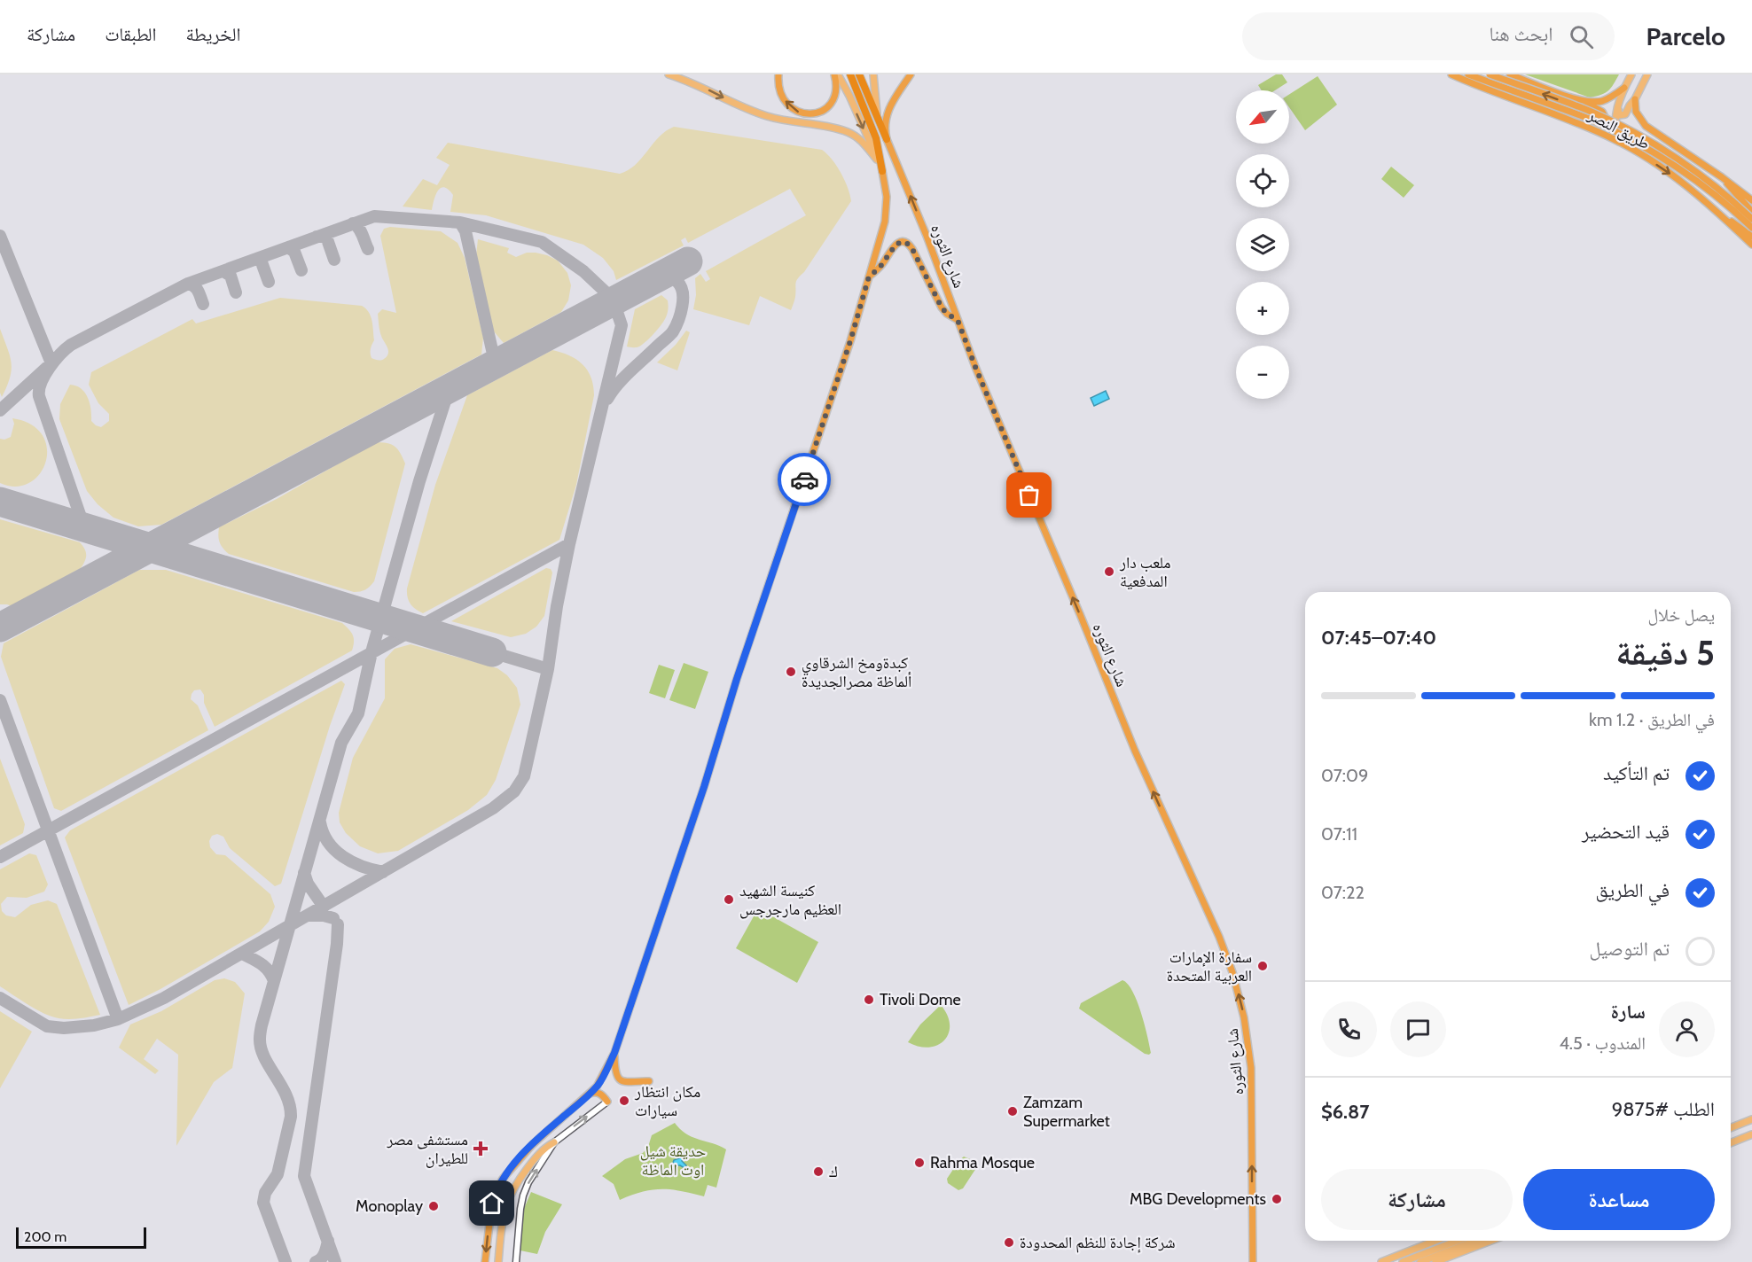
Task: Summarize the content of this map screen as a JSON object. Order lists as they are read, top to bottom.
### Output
{
  "streets": {
    "highway": ["طريق النصر", "شارع الثوره"]
  },
  "one_way": ["شارع الثوره"],
  "parks": ["حديقة شيل اوت الماظة"],
  "places": {
    "other": [
      "ملعب دار المدفعية",
      "كبدةومخ الشرقاوي ألماظة مصرالجديدة",
      "كنيسة الشهيد العظيم مارجرجس",
      "سفارة الإمارات العربية المتحدة",
      "Tivoli Dome",
      "مكان انتظار سيارات",
      "Zamzam Supermarket",
      "Rahma Mosque",
      "ك",
      "MBG Developments",
      "Monoplay",
      "شركة إجادة للنظم المحدودة"
    ],
    "health": ["مستشفى مصر للطيران"]
  },
  "scale_bar": "200 m",
  "north": "bottom left",
  "page": {
    "header": "Parcelo",
    "search": "ابحث هنا",
    "nav": ["الخريطة", "الطبقات", "مشاركة"],
    "map_buttons": ["+", "−"],
    "heading": ["5 دقيقة", "يصل خلال", "07:40–07:45"],
    "panel": [
      "سارة",
      "المندوب · 4.5",
      "الطلب #9875",
      "$6.87"
    ],
    "bar": "في الطريق · 1.2 km",
    "list": [
      ["تم التأكيد", "07:09"],
      ["قيد التحضير", "07:11"],
      ["في الطريق", "07:22"],
      "تم التوصيل"
    ],
    "buttons": ["مساعدة", "مشاركة"],
    "scale": "200 m"
  }
}
